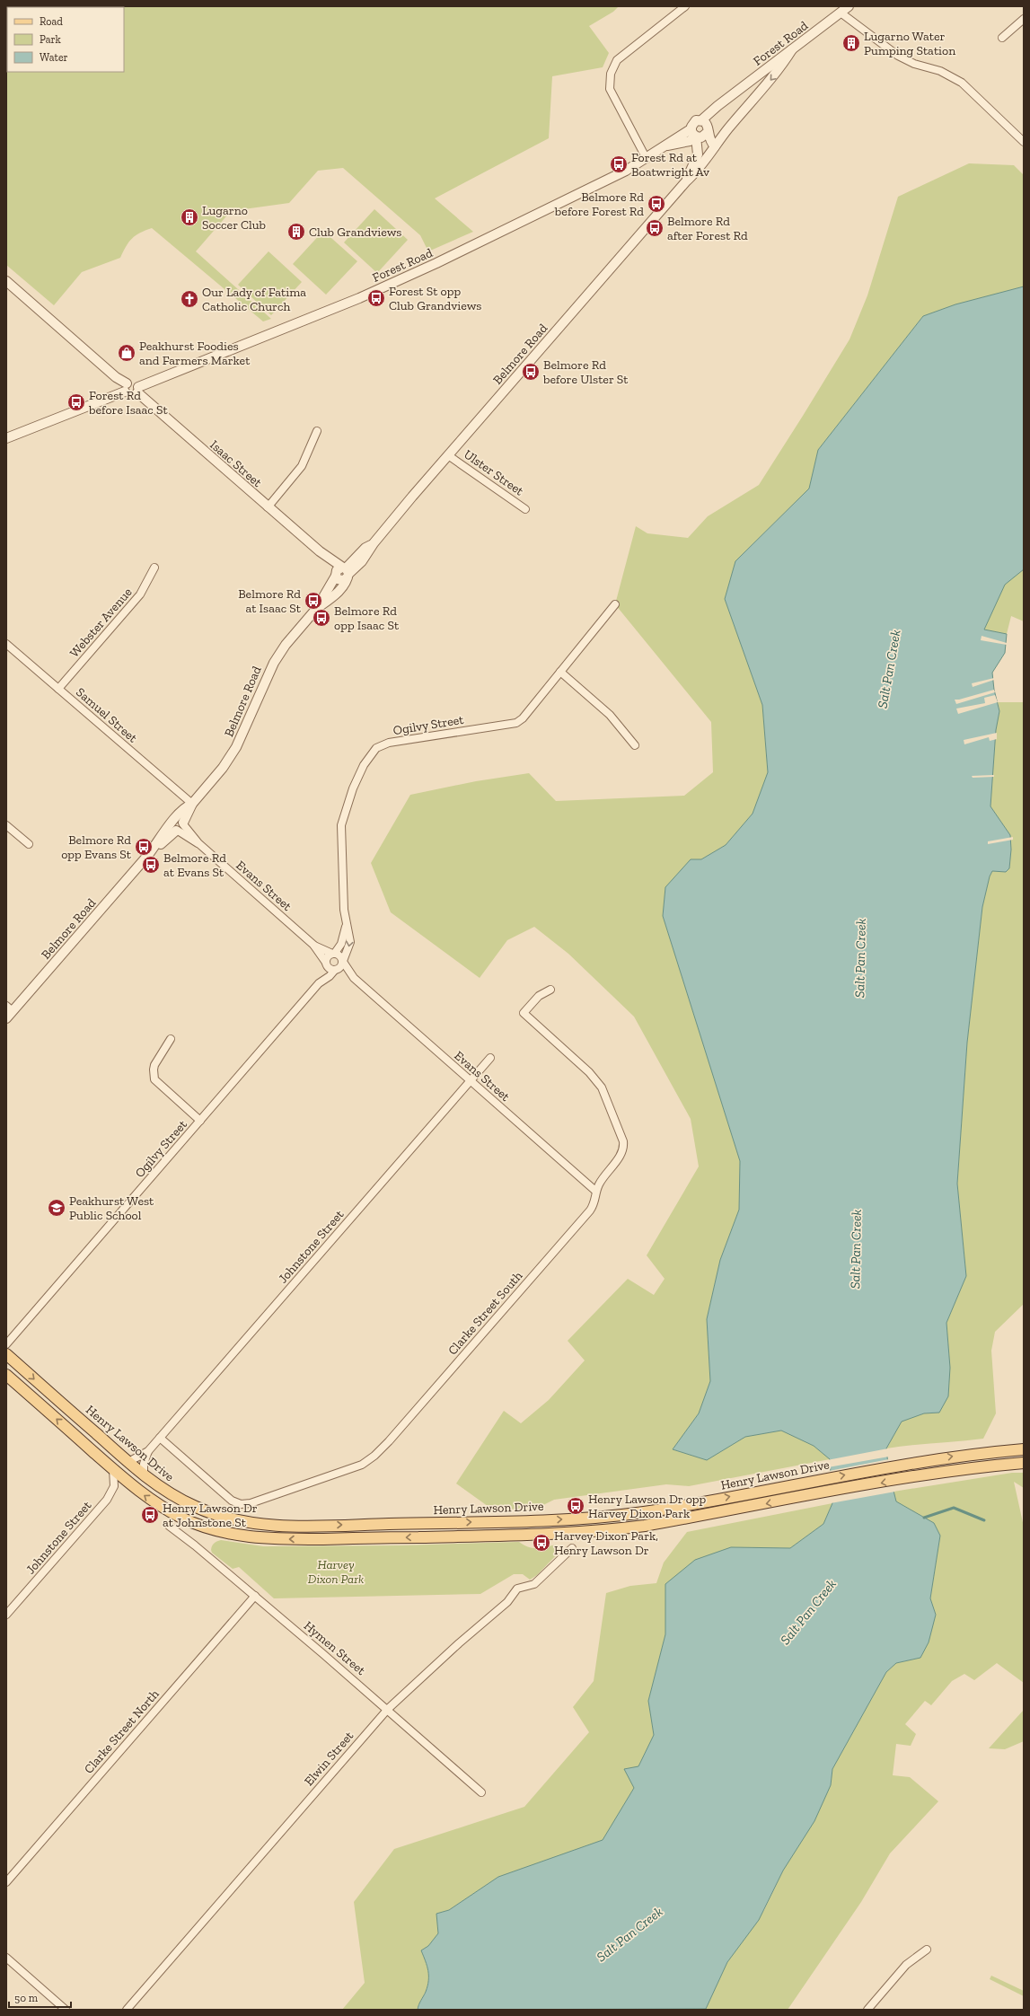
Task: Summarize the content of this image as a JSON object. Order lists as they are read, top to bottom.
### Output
{
  "streets": {
    "main road": ["Henry Lawson Drive"],
    "street": [
      "Forest Road",
      "Belmore Road",
      "Isaac Street",
      "Ulster Street",
      "Webster Avenue",
      "Samuel Street",
      "Ogilvy Street",
      "Evans Street",
      "Johnstone Street",
      "Clarke Street South",
      "Hymen Street",
      "Clarke Street North",
      "Elwin Street"
    ]
  },
  "crossings": [
    ["Forest Road", "Belmore Road"],
    ["Forest Road", "Isaac Street"],
    ["Belmore Road", "Isaac Street"],
    ["Belmore Road", "Ulster Street"],
    ["Belmore Road", "Samuel Street"],
    ["Belmore Road", "Evans Street"],
    ["Webster Avenue", "Samuel Street"],
    ["Ogilvy Street", "Evans Street"],
    ["Evans Street", "Johnstone Street"],
    ["Evans Street", "Clarke Street South"],
    ["Johnstone Street", "Clarke Street South"],
    ["Johnstone Street", "Henry Lawson Drive"],
    ["Hymen Street", "Clarke Street North"],
    ["Hymen Street", "Elwin Street"]
  ],
  "water": ["Salt Pan Creek"],
  "parks": ["Harvey Dixon Park"],
  "places": {
    "building": ["Lugarno Water Pumping Station", "Lugarno Soccer Club", "Club Grandviews"],
    "bus stop": [
      "Forest Rd at Boatwright Av",
      "Belmore Rd before Forest Rd",
      "Belmore Rd after Forest Rd",
      "Forest St opp Club Grandviews",
      "Belmore Rd before Ulster St",
      "Forest Rd before Isaac St",
      "Belmore Rd at Isaac St",
      "Belmore Rd opp Isaac St",
      "Belmore Rd opp Evans St",
      "Belmore Rd at Evans St",
      "Henry Lawson Dr opp Harvey Dixon Park",
      "Henry Lawson Dr at Johnstone St",
      "Harvey Dixon Park, Henry Lawson Dr"
    ],
    "church": ["Our Lady of Fatima Catholic Church"],
    "shop": ["Peakhurst Foodies and Farmers Market"],
    "school or university": ["Peakhurst West Public School"]
  },
  "legend": ["Road", "Park", "Water"],
  "scale_bar": "50 m"
}
